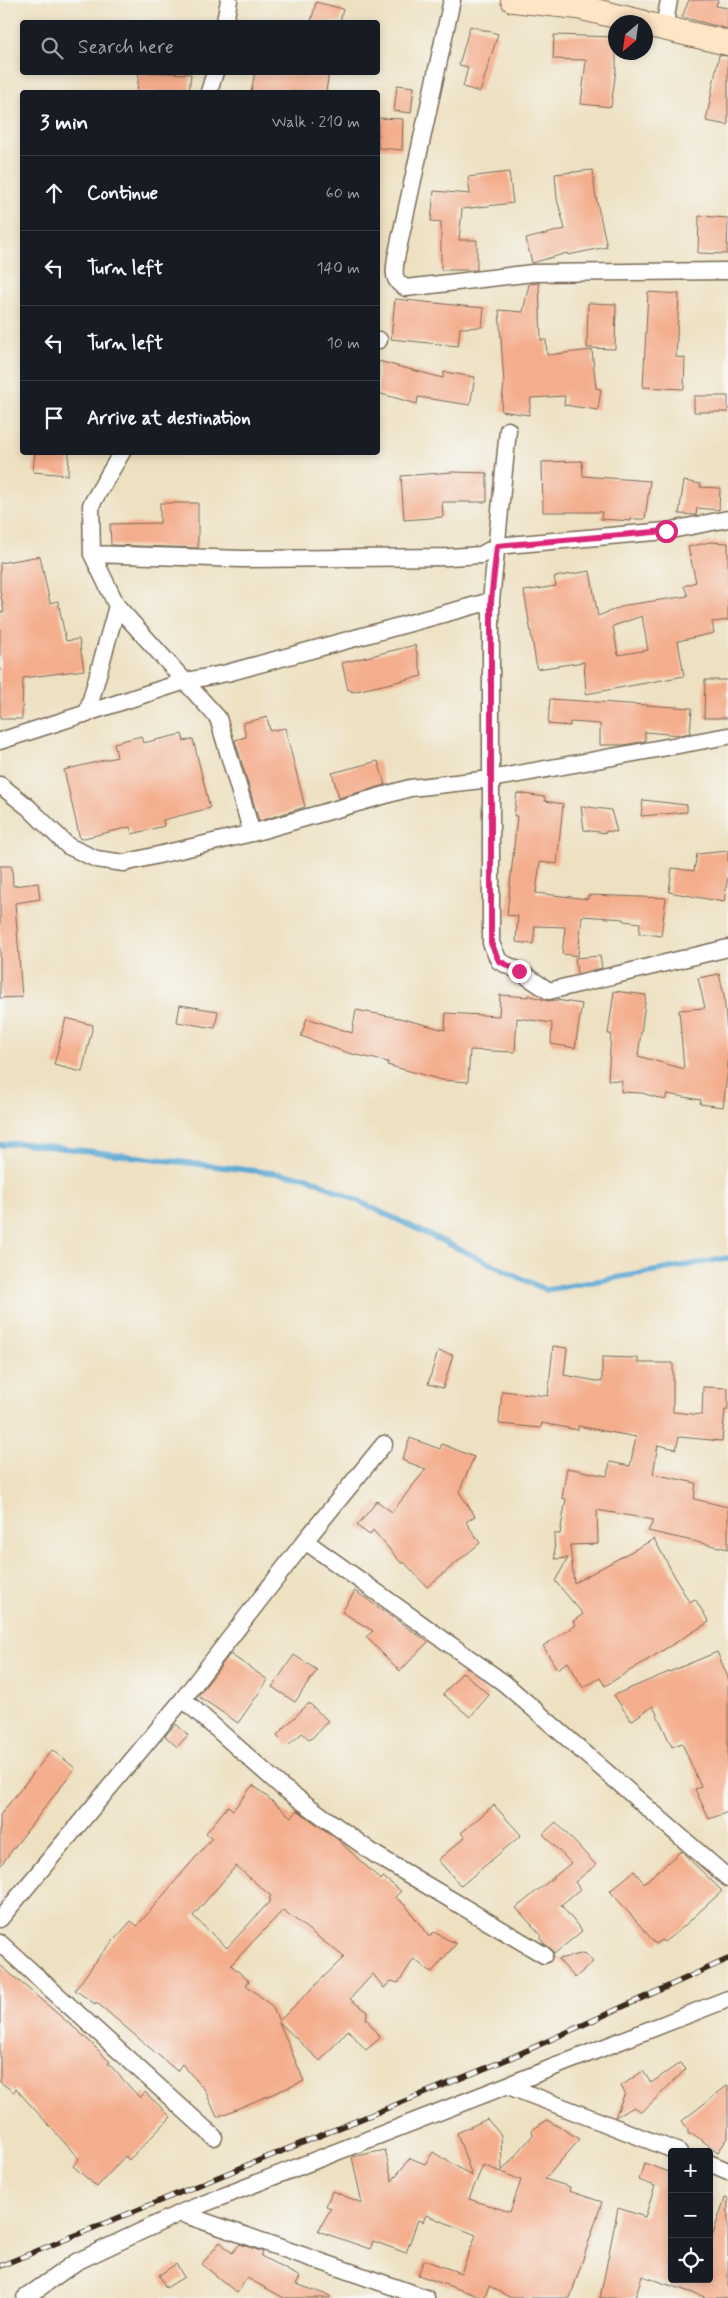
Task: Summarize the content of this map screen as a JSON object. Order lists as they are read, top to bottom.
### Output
{
  "north": "bottom left",
  "page": {
    "search": "Search here",
    "heading": ["3 min", "Walk · 210 m"],
    "list": [
      ["Continue", "60 m"],
      ["Turn left", "140 m"],
      ["Turn left", "10 m"],
      "Arrive at destination"
    ],
    "map_buttons": ["+", "−"]
  }
}
